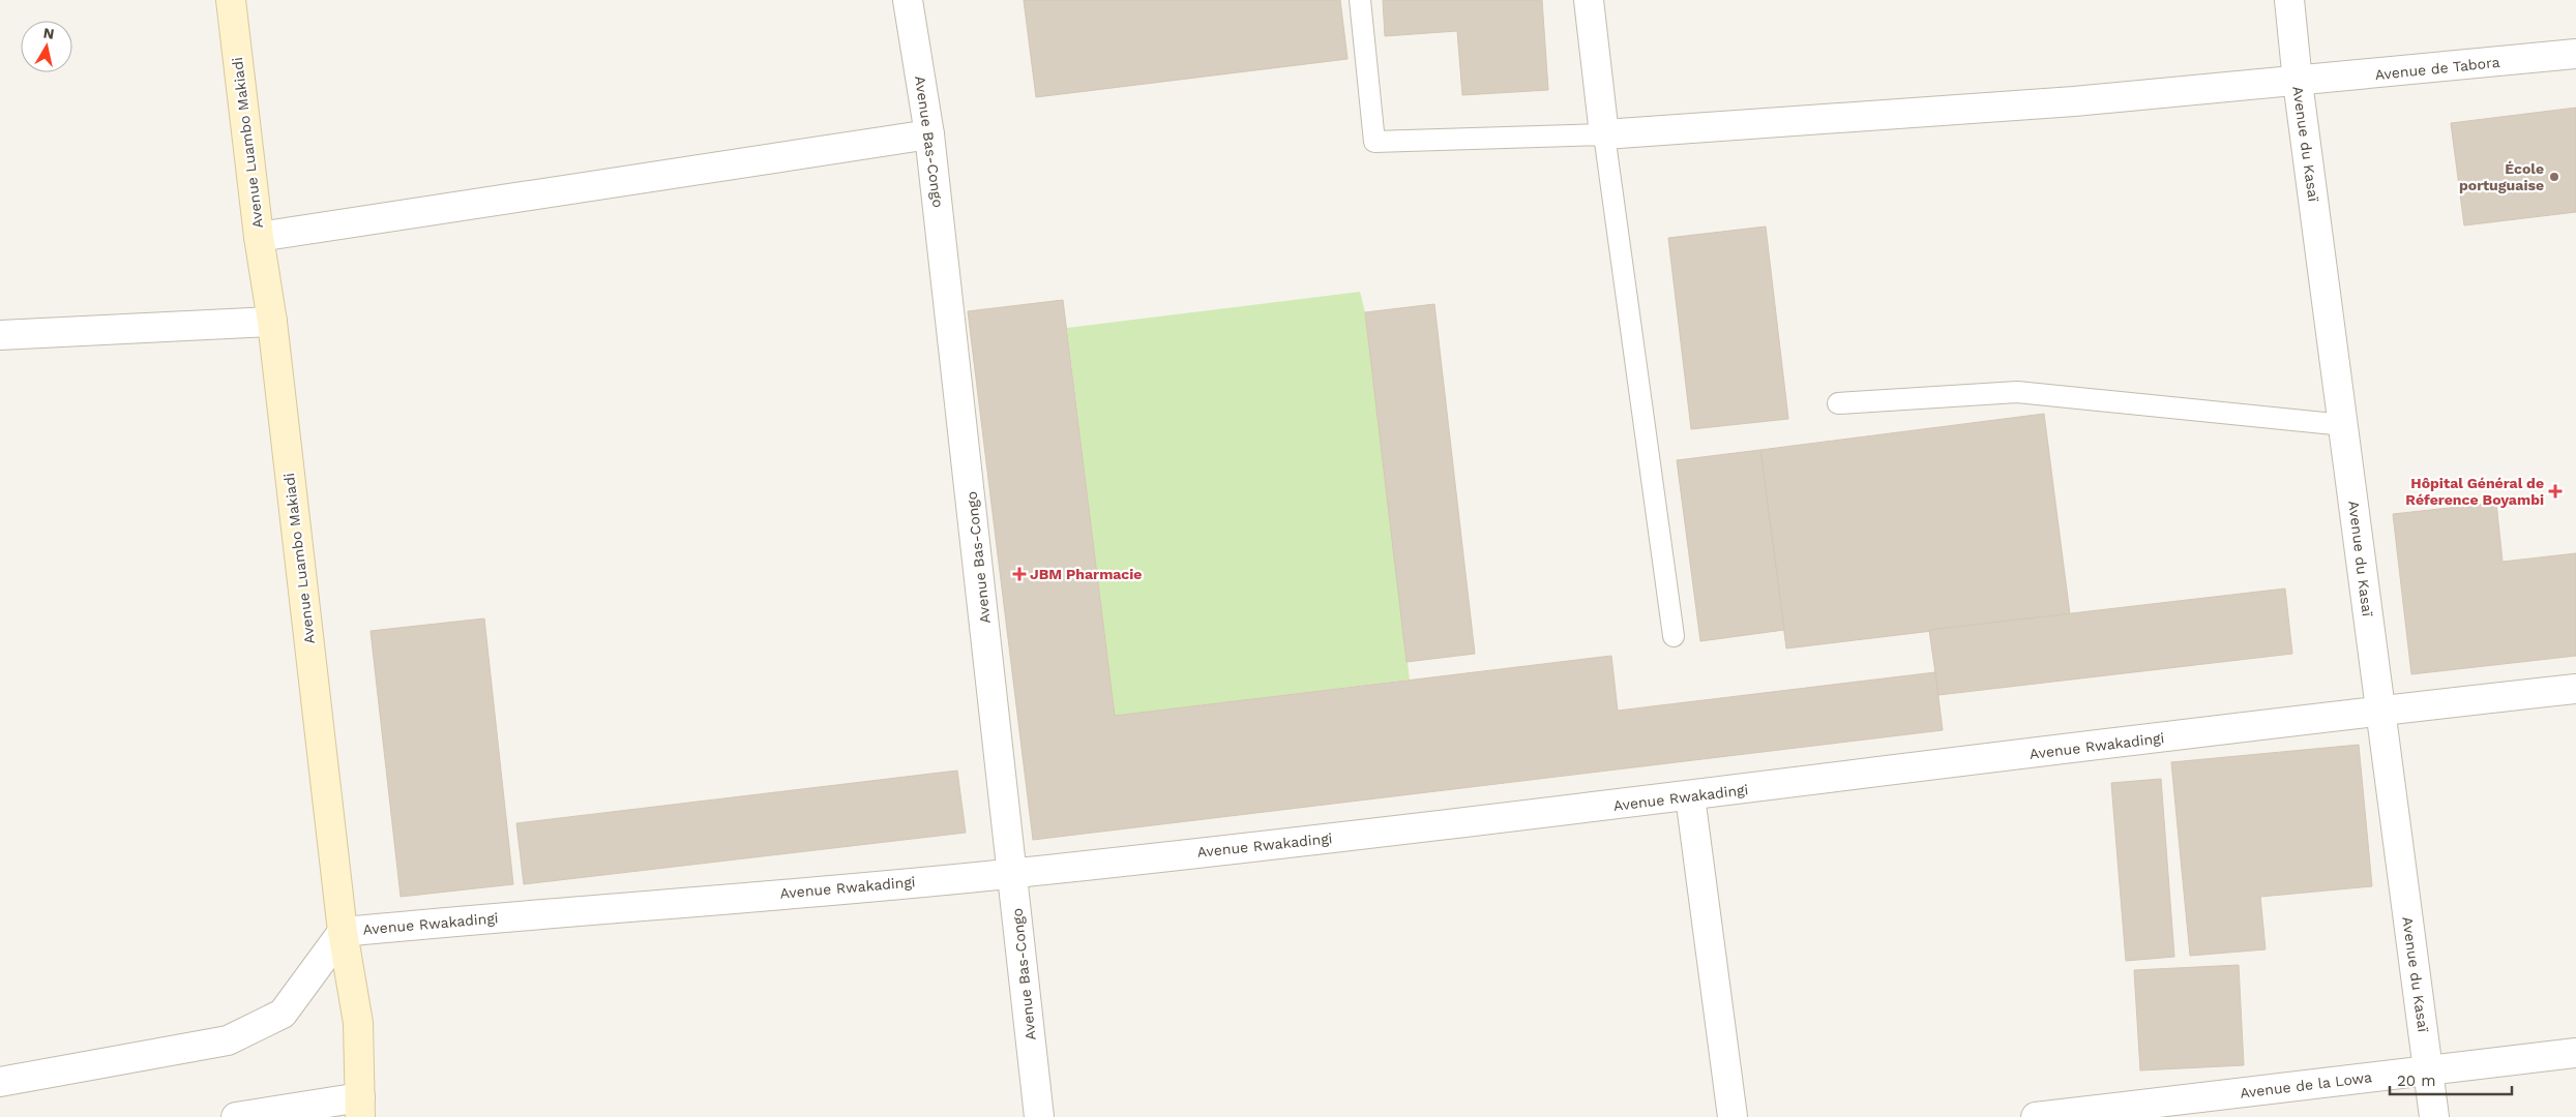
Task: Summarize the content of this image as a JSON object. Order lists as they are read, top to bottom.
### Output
{
  "streets": {
    "main road": ["Avenue Luambo Makiadi"],
    "street": [
      "Avenue de Tabora",
      "Avenue Bas-Congo",
      "Avenue du Kasaï",
      "Avenue Rwakadingi",
      "Avenue de la Lowa"
    ]
  },
  "crossings": [
    ["Avenue de Tabora", "Avenue du Kasaï"],
    ["Avenue Bas-Congo", "Avenue Rwakadingi"],
    ["Avenue Luambo Makiadi", "Avenue Rwakadingi"],
    ["Avenue du Kasaï", "Avenue Rwakadingi"],
    ["Avenue du Kasaï", "Avenue de la Lowa"]
  ],
  "places": {
    "other": ["École portuguaise"],
    "health": ["Hôpital Général de Réference Boyambi", "JBM Pharmacie"]
  },
  "scale_bar": "20 m",
  "north": "top"
}
